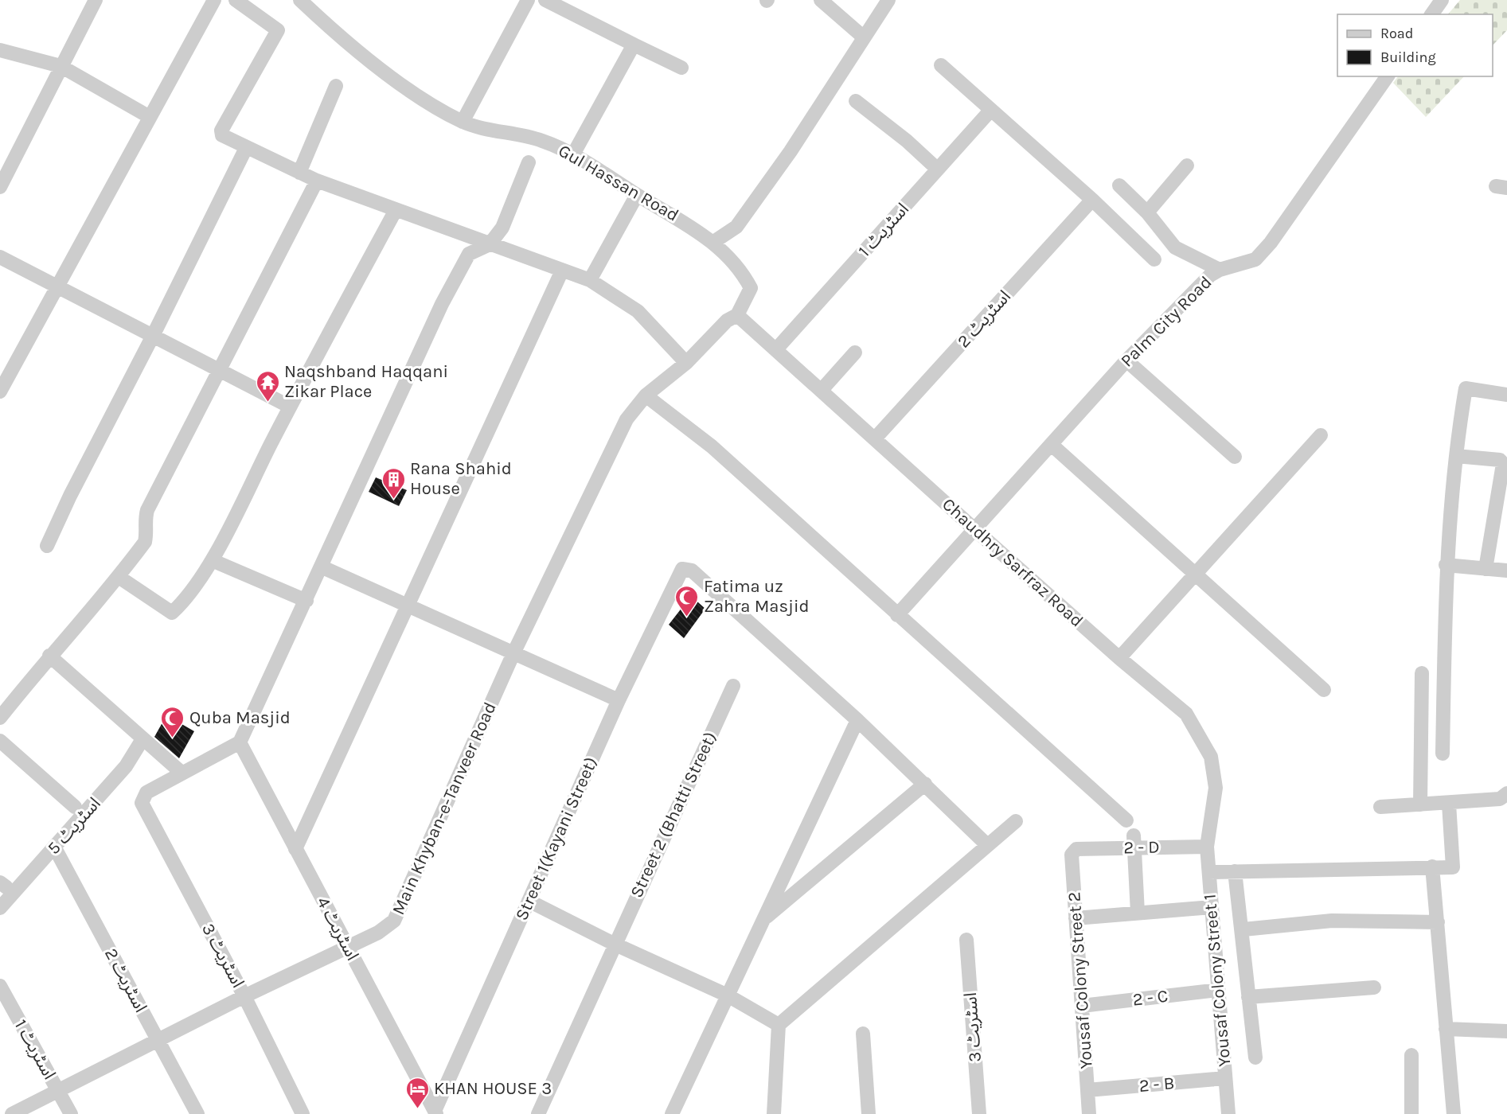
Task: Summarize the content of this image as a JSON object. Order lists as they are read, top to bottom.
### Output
{
  "streets": {
    "street": [
      "Gul Hassan Road",
      "اسٹریٹ 1",
      "اسٹریٹ 2",
      "Palm City Road",
      "Chaudhry Sarfraz Road",
      "Main Khyban-e-Tanveer Road",
      "Street 2 (Bhatti Street)",
      "اسٹریٹ 5",
      "Street 1(Kayani Street)",
      "2 - D",
      "اسٹریٹ 4",
      "اسٹریٹ 3",
      "Yousaf Colony Street 2",
      "Yousaf Colony Street 1",
      "2 - C",
      "2 - B"
    ]
  },
  "crossings": [
    ["Gul Hassan Road", "Chaudhry Sarfraz Road"],
    ["Gul Hassan Road", "Main Khyban-e-Tanveer Road"],
    ["اسٹریٹ 1", "Chaudhry Sarfraz Road"],
    ["اسٹریٹ 1", "Main Khyban-e-Tanveer Road"],
    ["اسٹریٹ 2", "Chaudhry Sarfraz Road"],
    ["اسٹریٹ 2", "Main Khyban-e-Tanveer Road"],
    ["اسٹریٹ 2", "اسٹریٹ 5"],
    ["Palm City Road", "Chaudhry Sarfraz Road"],
    ["Chaudhry Sarfraz Road", "Main Khyban-e-Tanveer Road"],
    ["Chaudhry Sarfraz Road", "2 - D"],
    ["Chaudhry Sarfraz Road", "Yousaf Colony Street 1"],
    ["Main Khyban-e-Tanveer Road", "اسٹریٹ 4"],
    ["Main Khyban-e-Tanveer Road", "اسٹریٹ 3"],
    ["Street 1(Kayani Street)", "اسٹریٹ 4"],
    ["2 - D", "Yousaf Colony Street 2"],
    ["2 - D", "Yousaf Colony Street 1"],
    ["Yousaf Colony Street 2", "2 - C"],
    ["Yousaf Colony Street 2", "2 - B"],
    ["Yousaf Colony Street 1", "2 - C"],
    ["Yousaf Colony Street 1", "2 - B"]
  ],
  "places": {
    "temple": ["Naqshband Haqqani Zikar Place"],
    "building": ["Rana Shahid House"],
    "mosque": ["Fatima uz Zahra Masjid", "Quba Masjid"],
    "hotel": ["KHAN HOUSE 3"]
  },
  "legend": ["Road", "Building"]
}
